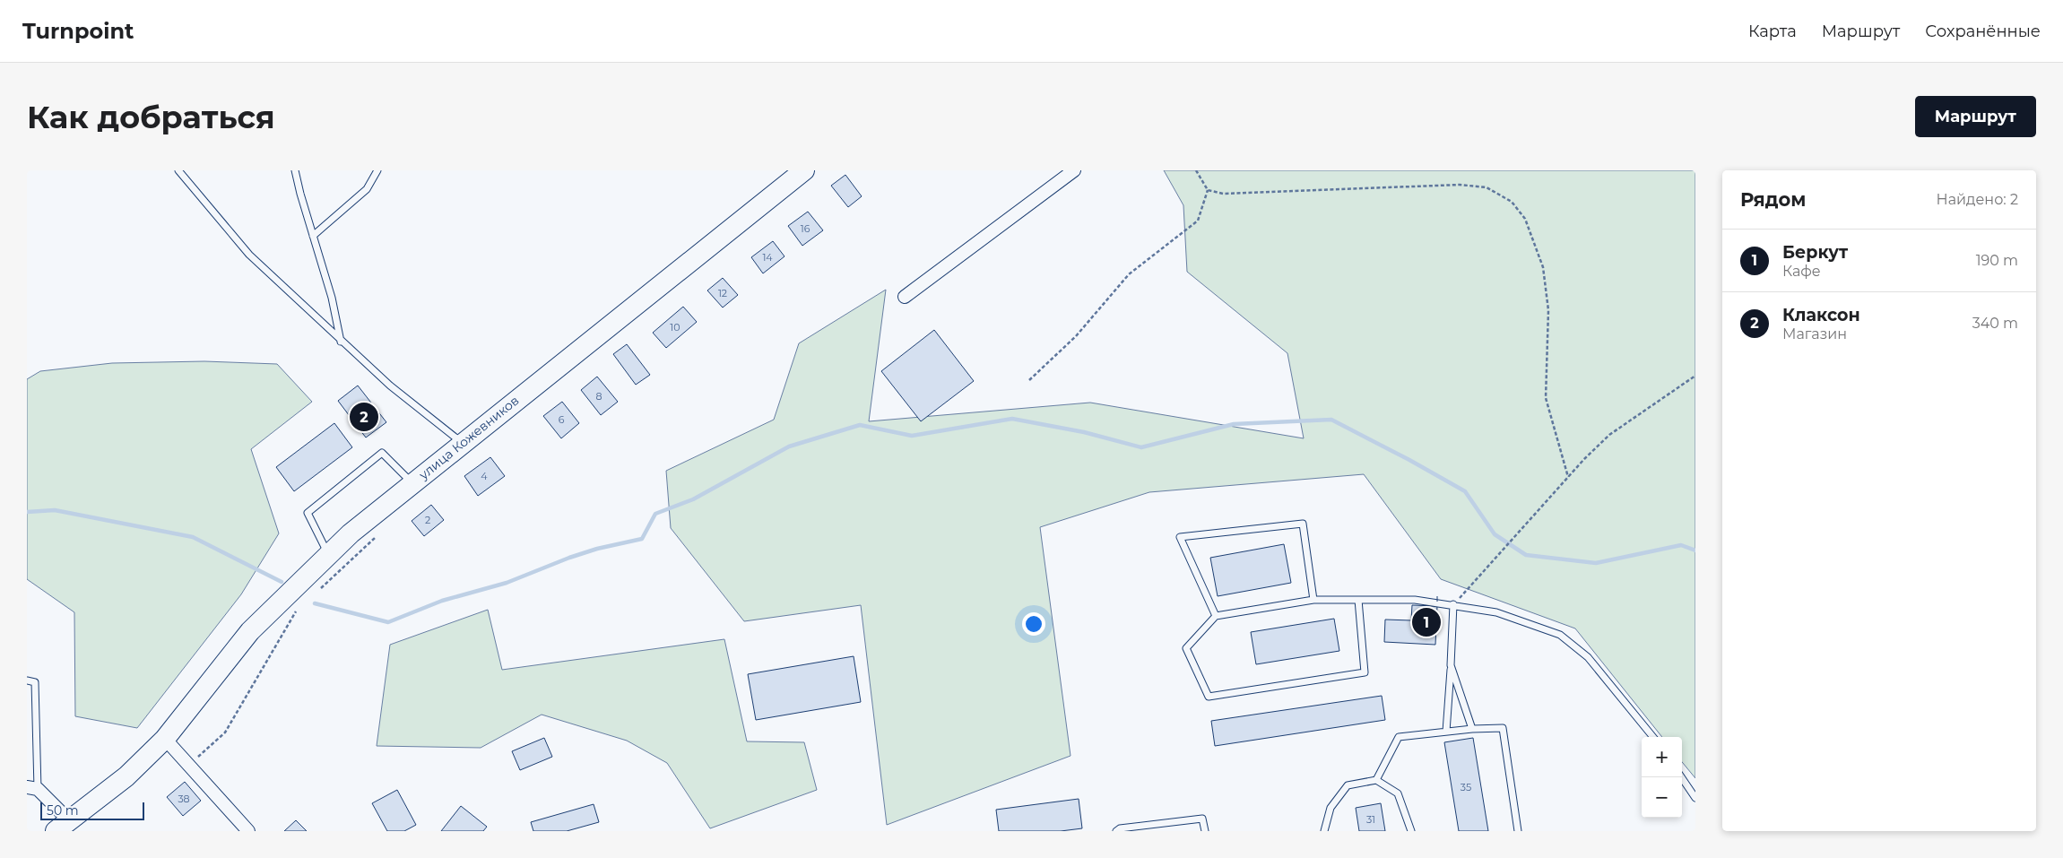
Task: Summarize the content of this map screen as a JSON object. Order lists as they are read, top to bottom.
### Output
{
  "streets": {
    "main road": ["улица Кожевников"]
  },
  "house_numbers": [
    "16",
    "14",
    "12",
    "10",
    "8",
    "6",
    "4",
    "2",
    "35",
    "38",
    "31"
  ],
  "scale_bar": "50 m",
  "page": {
    "header": "Turnpoint",
    "nav": ["Карта", "Маршрут", "Сохранённые"],
    "buttons": "Маршрут",
    "title": "Как добраться",
    "heading": ["Рядом", "Найдено: 2"],
    "list": [
      {
        "mark": "1",
        "name": "Беркут",
        "note": "Кафе",
        "value": "190 m"
      },
      {
        "mark": "2",
        "name": "Клаксон",
        "note": "Магазин",
        "value": "340 m"
      }
    ],
    "pins": ["2", "1"],
    "map_buttons": ["+", "−"],
    "scale": "50 m"
  }
}
